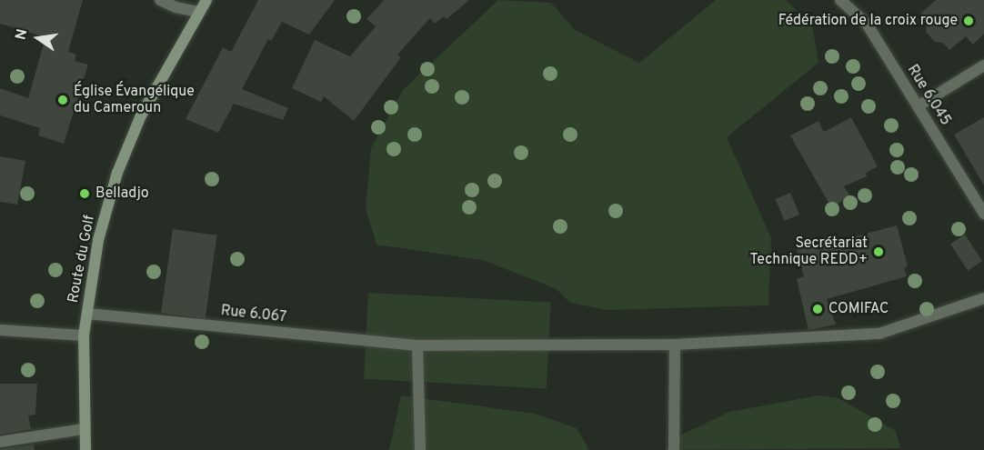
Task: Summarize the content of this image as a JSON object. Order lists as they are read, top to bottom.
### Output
{
  "streets": {
    "main road": ["Route du Golf"],
    "street": ["Rue 6.045", "Rue 6.067"]
  },
  "crossings": [
    ["Route du Golf", "Rue 6.067"]
  ],
  "places": [
    "Fédération de la croix rouge",
    "Église Évangélique du Cameroun",
    "Belladjo",
    "Secrétariat Technique REDD+",
    "COMIFAC"
  ],
  "north": "left"
}
